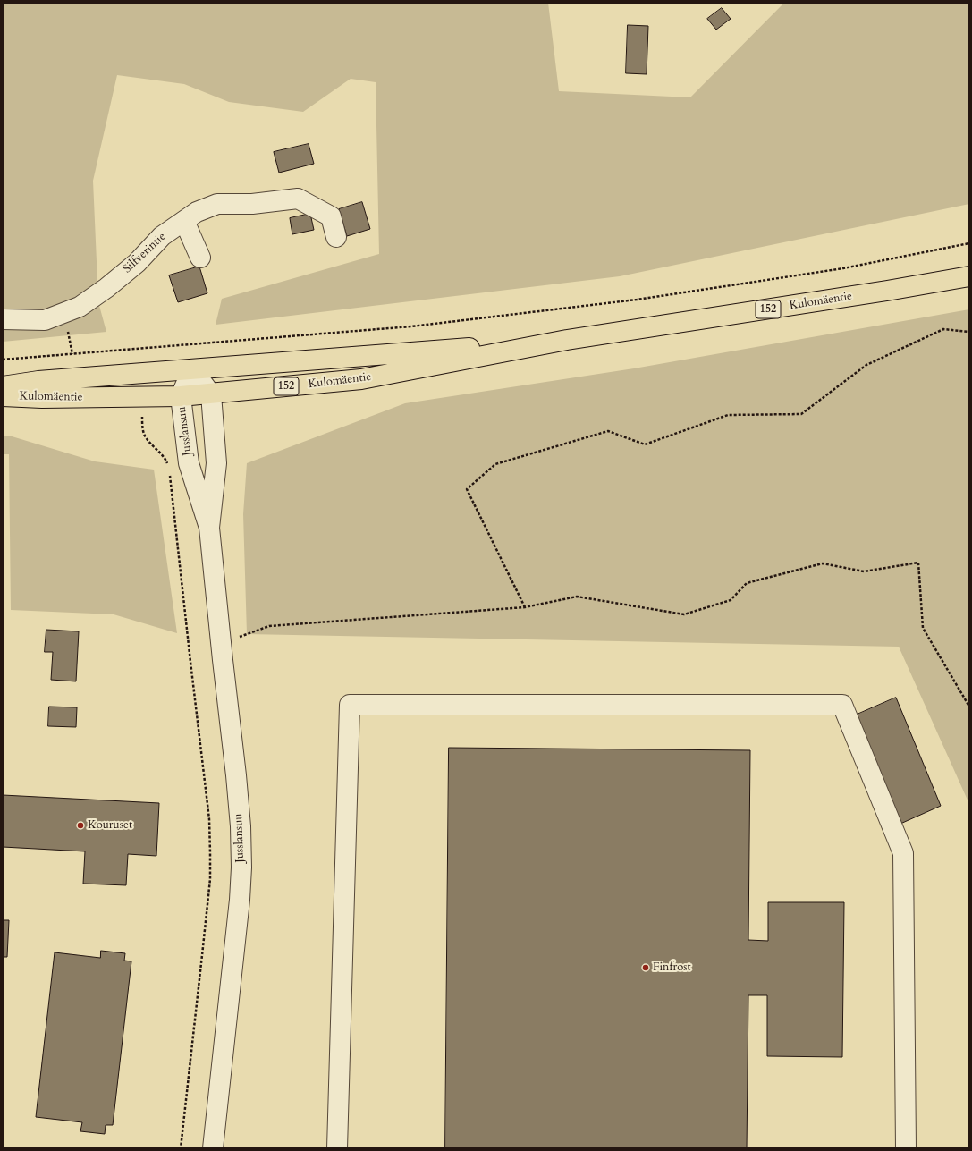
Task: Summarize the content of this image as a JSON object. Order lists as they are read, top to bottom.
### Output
{
  "streets": {
    "main road": ["Kulomäentie", "152"],
    "street": ["Silfverintie", "Jusslansuu"]
  },
  "crossings": [
    ["Kulomäentie", "Jusslansuu"]
  ],
  "places": ["Kouruset", "Finfrost"]
}
